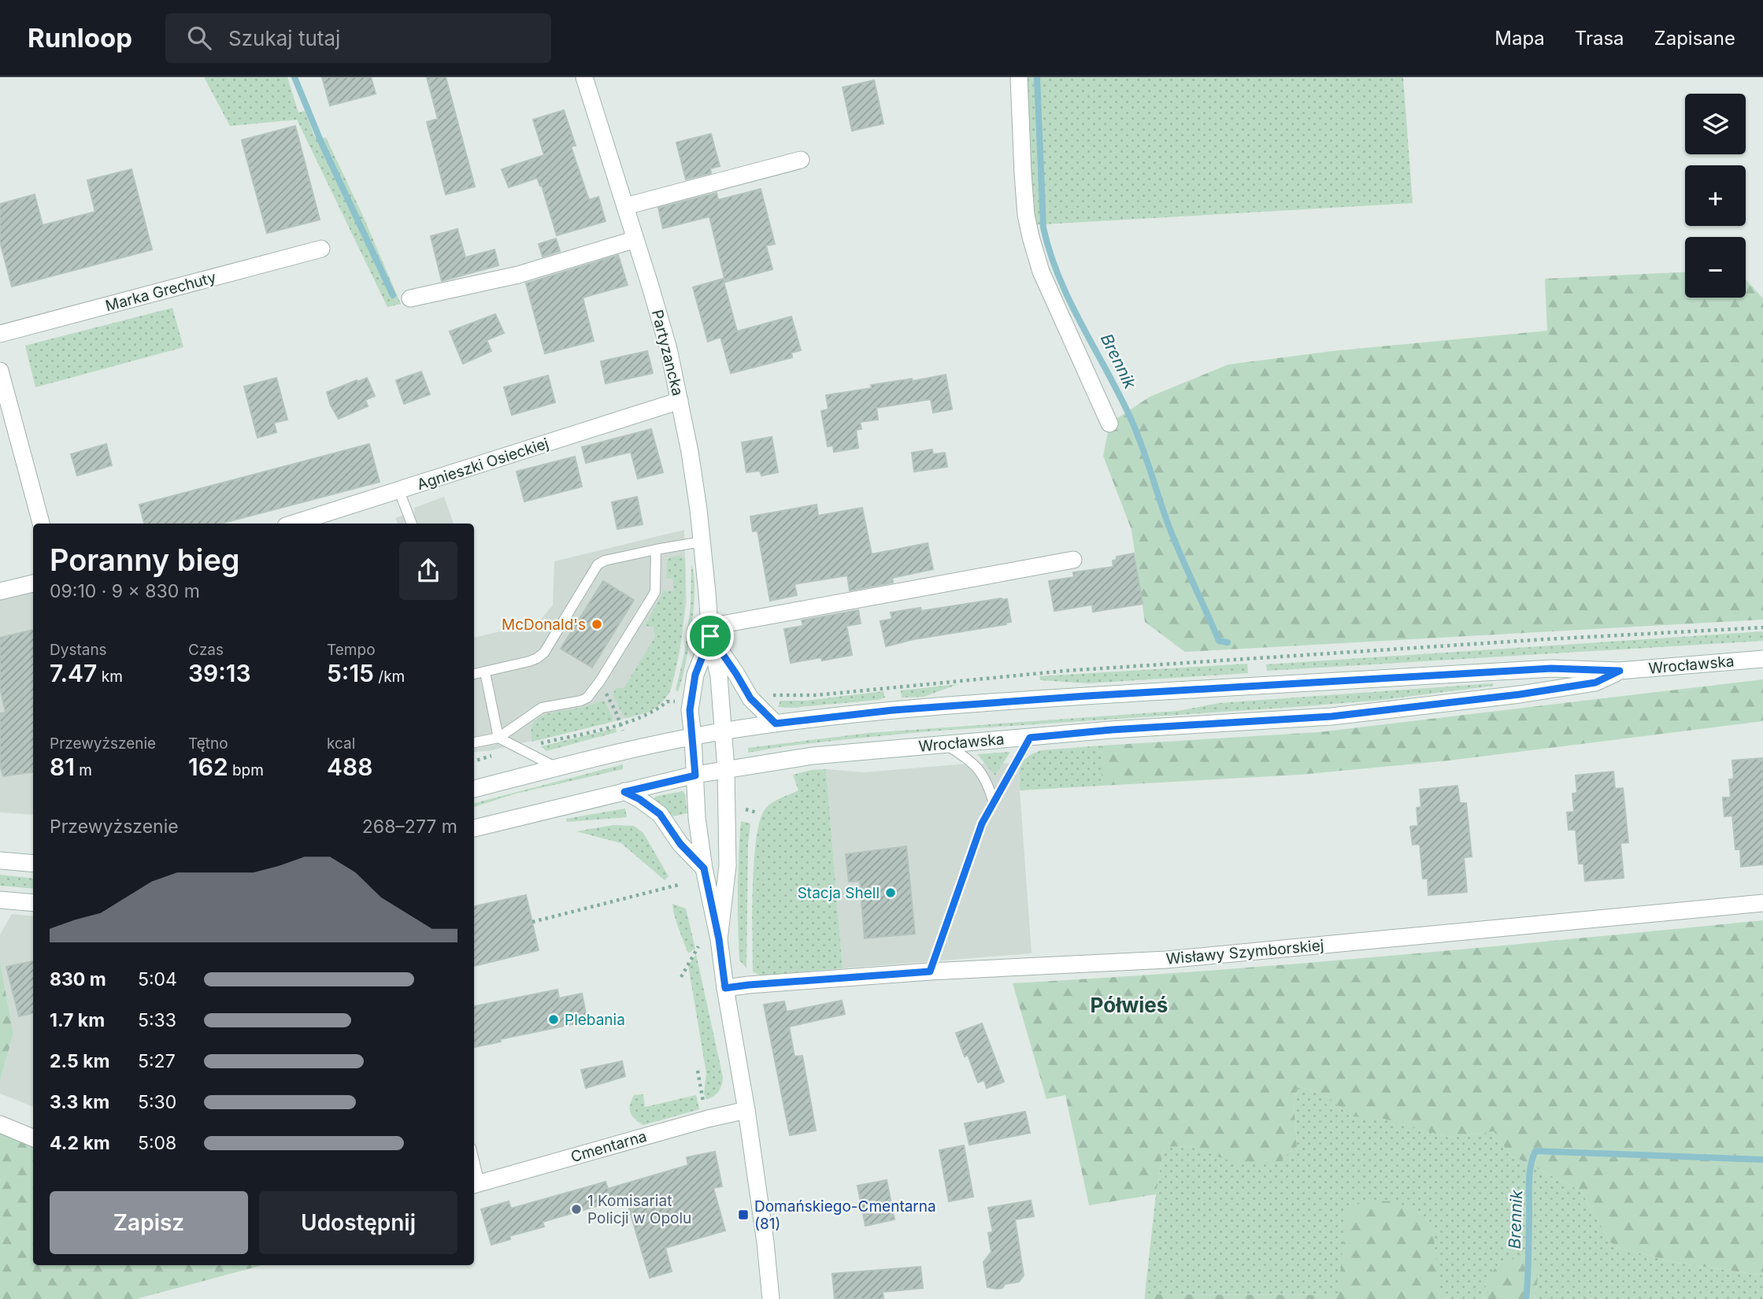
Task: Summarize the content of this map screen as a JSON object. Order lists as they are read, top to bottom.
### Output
{
  "streets": {
    "main road": [
      "Marka Grechuty",
      "Partyzancka",
      "Agnieszki Osieckiej",
      "Wrocławska",
      "Wisławy Szymborskiej",
      "Cmentarna"
    ]
  },
  "crossings": [
    ["Partyzancka", "Agnieszki Osieckiej"],
    ["Partyzancka", "Wrocławska"]
  ],
  "districts": ["Półwieś"],
  "water": ["Brennik"],
  "places": {
    "other": [
      "McDonald's",
      "Stacja Shell",
      "Plebania",
      "1 Komisariat Policji w Opolu"
    ],
    "transit": ["Domańskiego-Cmentarna (81)"]
  },
  "page": {
    "header": "Runloop",
    "search": "Szukaj tutaj",
    "nav": ["Mapa", "Trasa", "Zapisane"],
    "map_buttons": ["+", "−"],
    "heading": ["Poranny bieg", "09:10 · 9 × 830 m"],
    "stats": [
      ["Dystans", "7.47 km"],
      ["Czas", "39:13"],
      ["Tempo", "5:15 /km"],
      ["Przewyższenie", "81 m"],
      ["Tętno", "162 bpm"],
      ["kcal", "488"]
    ],
    "chart": ["Przewyższenie", "268–277 m"],
    "list": [
      {
        "name": "830 m",
        "note": "5:04"
      },
      {
        "name": "1.7 km",
        "note": "5:33"
      },
      {
        "name": "2.5 km",
        "note": "5:27"
      },
      {
        "name": "3.3 km",
        "note": "5:30"
      },
      {
        "name": "4.2 km",
        "note": "5:08"
      }
    ],
    "buttons": ["Zapisz", "Udostępnij"]
  }
}
